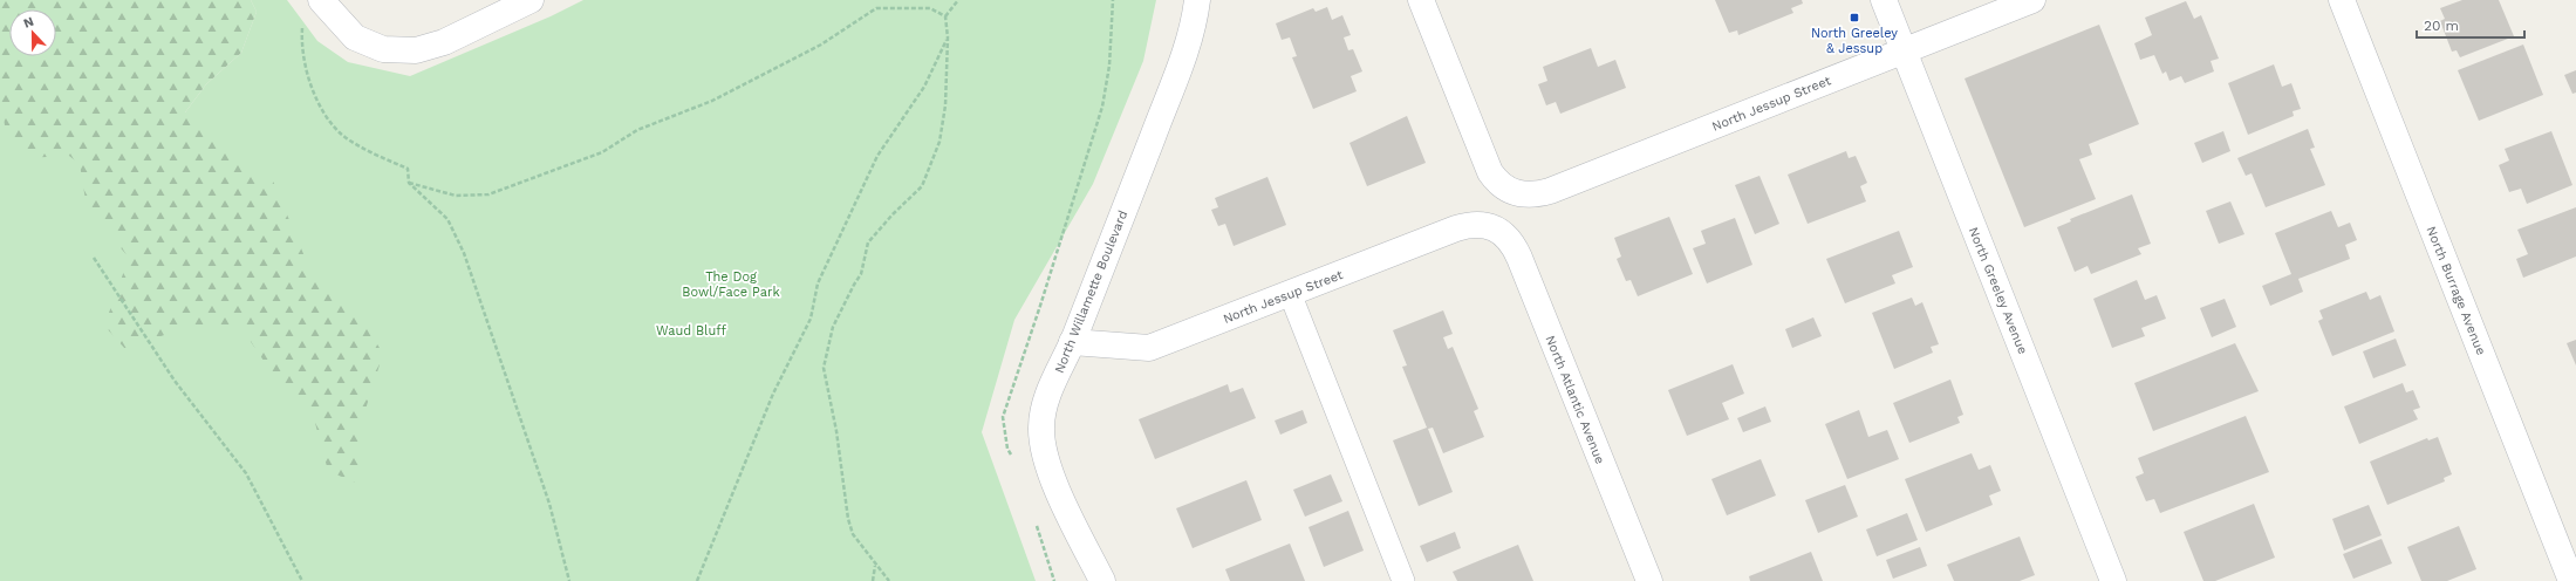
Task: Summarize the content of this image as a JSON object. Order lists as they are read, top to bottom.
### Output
{
  "streets": {
    "street": [
      "North Jessup Street",
      "North Greeley Avenue",
      "North Burrage Avenue",
      "North Willamette Boulevard",
      "North Atlantic Avenue"
    ]
  },
  "crossings": [
    ["North Jessup Street", "North Greeley Avenue"],
    ["North Jessup Street", "North Willamette Boulevard"],
    ["North Jessup Street", "North Atlantic Avenue"]
  ],
  "parks": ["The Dog Bowl/Face Park", "Waud Bluff"],
  "places": {
    "transit": ["North Greeley & Jessup"]
  },
  "scale_bar": "20 m",
  "north": "top"
}
